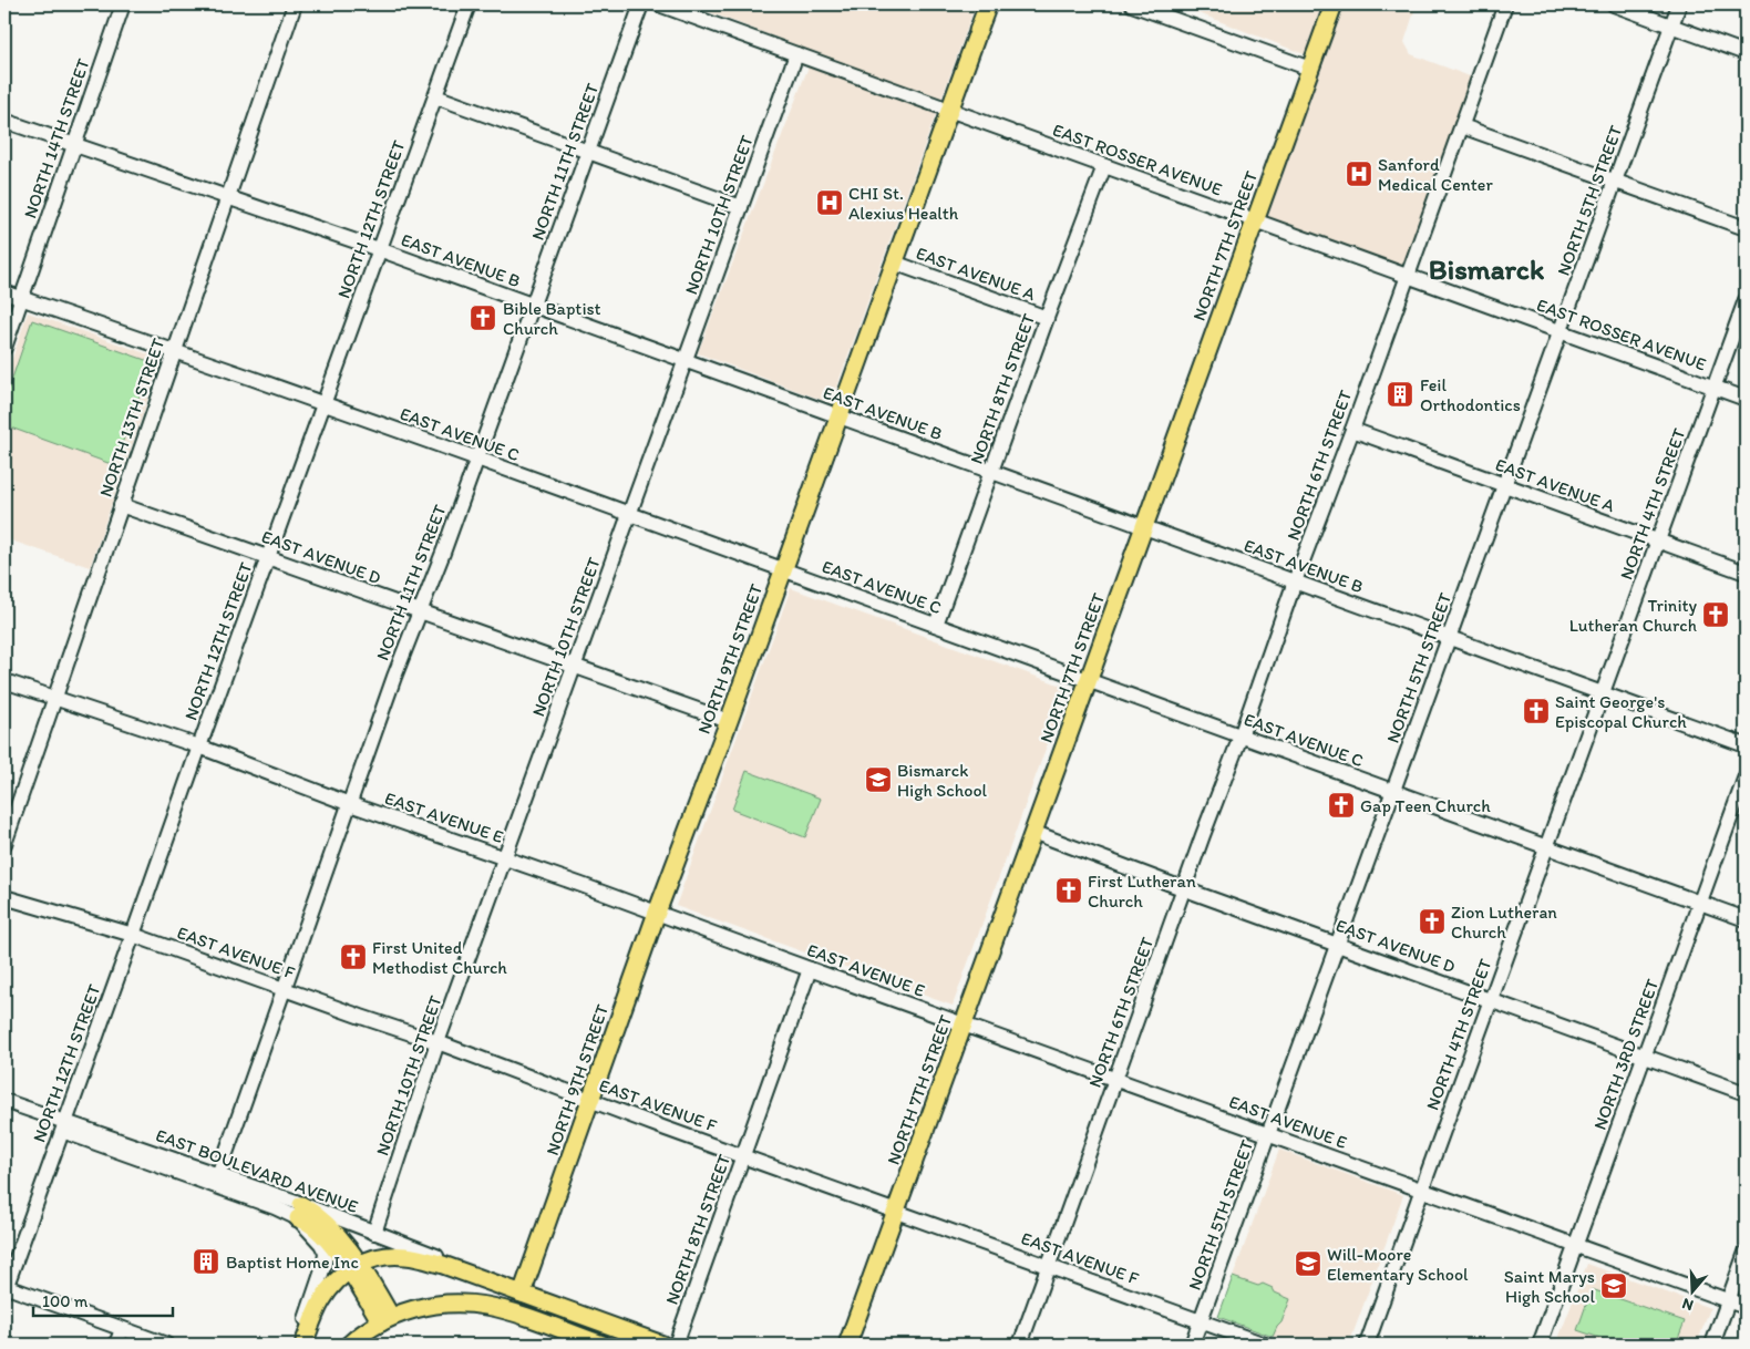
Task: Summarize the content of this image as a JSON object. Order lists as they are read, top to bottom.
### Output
{
  "streets": {
    "main road": ["NORTH 7TH STREET", "NORTH 9TH STREET", "EAST BOULEVARD AVENUE"],
    "street": [
      "NORTH 14TH STREET",
      "EAST ROSSER AVENUE",
      "NORTH 11TH STREET",
      "NORTH 5TH STREET",
      "NORTH 10TH STREET",
      "NORTH 12TH STREET",
      "EAST AVENUE B",
      "EAST AVENUE A",
      "NORTH 8TH STREET",
      "NORTH 13TH STREET",
      "EAST AVENUE C",
      "NORTH 6TH STREET",
      "NORTH 4TH STREET",
      "EAST AVENUE D",
      "EAST AVENUE E",
      "EAST AVENUE F",
      "NORTH 3RD STREET"
    ]
  },
  "crossings": [
    ["NORTH 14TH STREET", "EAST AVENUE B"],
    ["NORTH 14TH STREET", "EAST AVENUE C"],
    ["EAST ROSSER AVENUE", "NORTH 5TH STREET"],
    ["EAST ROSSER AVENUE", "NORTH 10TH STREET"],
    ["EAST ROSSER AVENUE", "NORTH 7TH STREET"],
    ["EAST ROSSER AVENUE", "NORTH 8TH STREET"],
    ["EAST ROSSER AVENUE", "NORTH 6TH STREET"],
    ["EAST ROSSER AVENUE", "NORTH 4TH STREET"],
    ["EAST ROSSER AVENUE", "NORTH 9TH STREET"],
    ["NORTH 11TH STREET", "EAST AVENUE B"],
    ["NORTH 11TH STREET", "EAST AVENUE C"],
    ["NORTH 11TH STREET", "EAST AVENUE D"],
    ["NORTH 11TH STREET", "EAST AVENUE E"],
    ["NORTH 11TH STREET", "EAST AVENUE F"],
    ["NORTH 11TH STREET", "EAST BOULEVARD AVENUE"],
    ["NORTH 5TH STREET", "EAST AVENUE B"],
    ["NORTH 5TH STREET", "EAST AVENUE A"],
    ["NORTH 5TH STREET", "EAST AVENUE C"],
    ["NORTH 5TH STREET", "EAST AVENUE D"],
    ["NORTH 5TH STREET", "EAST AVENUE E"],
    ["NORTH 5TH STREET", "EAST AVENUE F"],
    ["NORTH 10TH STREET", "EAST AVENUE B"],
    ["NORTH 10TH STREET", "EAST AVENUE C"],
    ["NORTH 10TH STREET", "EAST AVENUE D"],
    ["NORTH 10TH STREET", "EAST AVENUE E"],
    ["NORTH 10TH STREET", "EAST AVENUE F"],
    ["NORTH 10TH STREET", "EAST BOULEVARD AVENUE"],
    ["NORTH 12TH STREET", "EAST AVENUE B"],
    ["NORTH 12TH STREET", "EAST AVENUE C"],
    ["NORTH 12TH STREET", "EAST AVENUE D"],
    ["NORTH 12TH STREET", "EAST AVENUE E"],
    ["NORTH 12TH STREET", "EAST AVENUE F"],
    ["NORTH 12TH STREET", "EAST BOULEVARD AVENUE"],
    ["NORTH 7TH STREET", "EAST AVENUE B"],
    ["NORTH 7TH STREET", "EAST AVENUE C"],
    ["NORTH 7TH STREET", "EAST AVENUE D"],
    ["NORTH 7TH STREET", "EAST AVENUE E"],
    ["NORTH 7TH STREET", "EAST AVENUE F"],
    ["EAST AVENUE B", "NORTH 8TH STREET"],
    ["EAST AVENUE B", "NORTH 13TH STREET"],
    ["EAST AVENUE B", "NORTH 6TH STREET"],
    ["EAST AVENUE B", "NORTH 4TH STREET"],
    ["EAST AVENUE B", "NORTH 9TH STREET"],
    ["EAST AVENUE A", "NORTH 8TH STREET"],
    ["EAST AVENUE A", "NORTH 6TH STREET"],
    ["EAST AVENUE A", "NORTH 4TH STREET"],
    ["EAST AVENUE A", "NORTH 9TH STREET"],
    ["NORTH 8TH STREET", "EAST AVENUE C"],
    ["NORTH 8TH STREET", "EAST AVENUE E"],
    ["NORTH 8TH STREET", "EAST AVENUE F"],
    ["NORTH 13TH STREET", "EAST AVENUE C"],
    ["NORTH 13TH STREET", "EAST AVENUE D"],
    ["NORTH 13TH STREET", "EAST AVENUE E"],
    ["EAST AVENUE C", "NORTH 6TH STREET"],
    ["EAST AVENUE C", "NORTH 4TH STREET"],
    ["EAST AVENUE C", "NORTH 9TH STREET"],
    ["EAST AVENUE C", "NORTH 3RD STREET"],
    ["NORTH 6TH STREET", "EAST AVENUE D"],
    ["NORTH 6TH STREET", "EAST AVENUE E"],
    ["NORTH 6TH STREET", "EAST AVENUE F"],
    ["NORTH 4TH STREET", "EAST AVENUE D"],
    ["NORTH 4TH STREET", "EAST AVENUE E"],
    ["EAST AVENUE D", "NORTH 9TH STREET"],
    ["EAST AVENUE D", "NORTH 3RD STREET"],
    ["NORTH 9TH STREET", "EAST AVENUE E"],
    ["NORTH 9TH STREET", "EAST AVENUE F"],
    ["NORTH 9TH STREET", "EAST BOULEVARD AVENUE"],
    ["EAST AVENUE E", "NORTH 3RD STREET"]
  ],
  "districts": ["Bismarck"],
  "places": {
    "hospital": ["Sanford Medical Center", "CHI St. Alexius Health"],
    "church": [
      "Bible Baptist Church",
      "Trinity Lutheran Church",
      "Saint George's Episcopal Church",
      "Gap Teen Church",
      "First Lutheran Church",
      "Zion Lutheran Church",
      "First United Methodist Church"
    ],
    "building": ["Feil Orthodontics", "Baptist Home Inc"],
    "school or university": ["Bismarck High School", "Will-Moore Elementary School", "Saint Marys High School"]
  },
  "scale_bar": "100 m",
  "north": "bottom"
}
